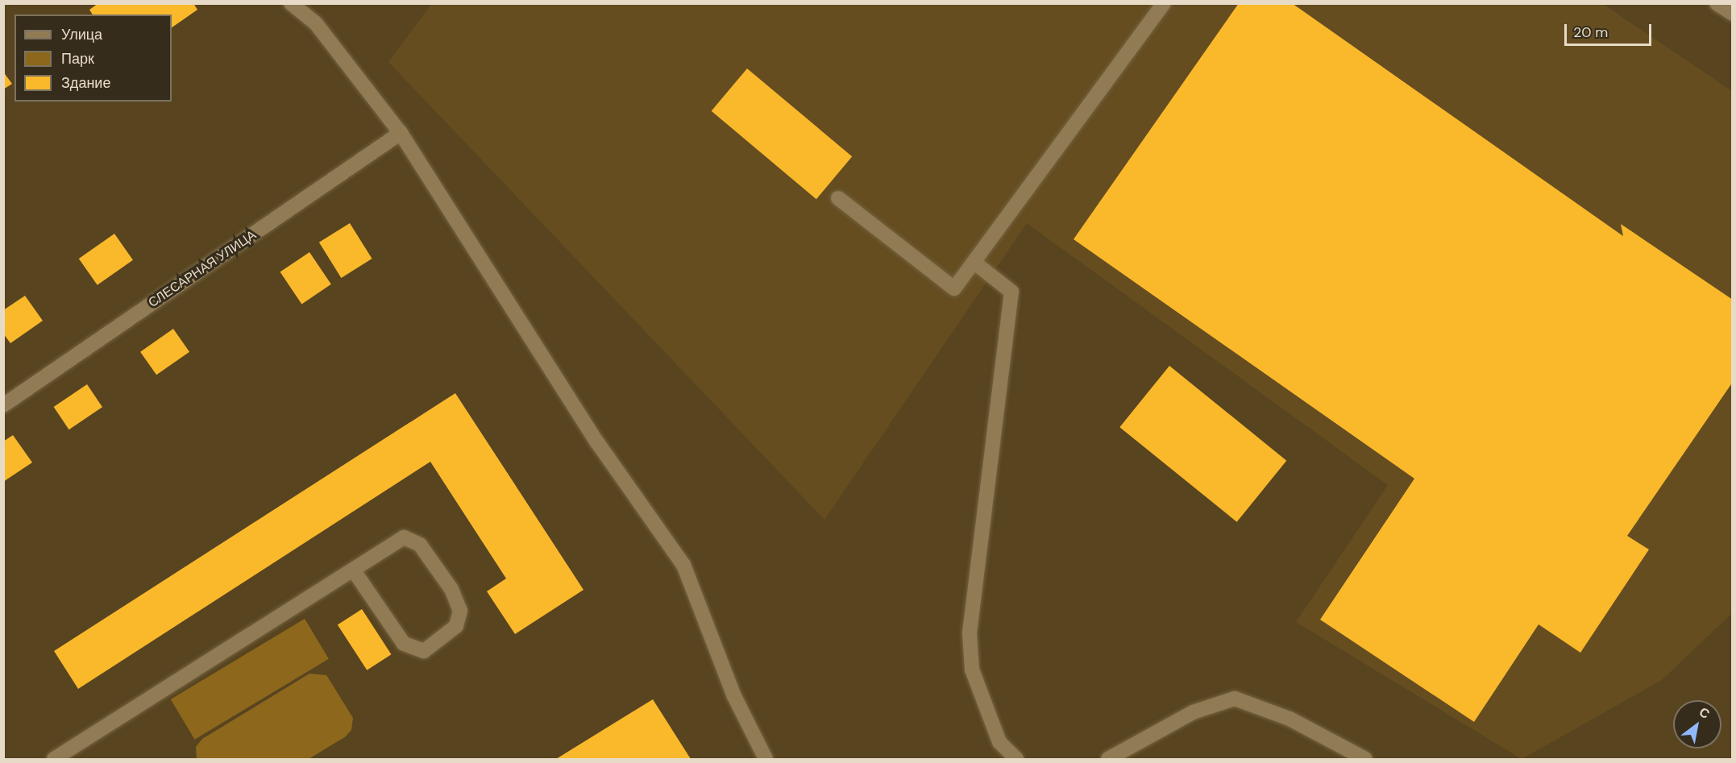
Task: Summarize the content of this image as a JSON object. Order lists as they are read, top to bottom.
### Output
{
  "streets": {
    "street": ["СЛЕСАРНАЯ УЛИЦА"]
  },
  "legend": ["Улица", "Парк", "Здание"],
  "scale_bar": "20 m",
  "north": "top right"
}
